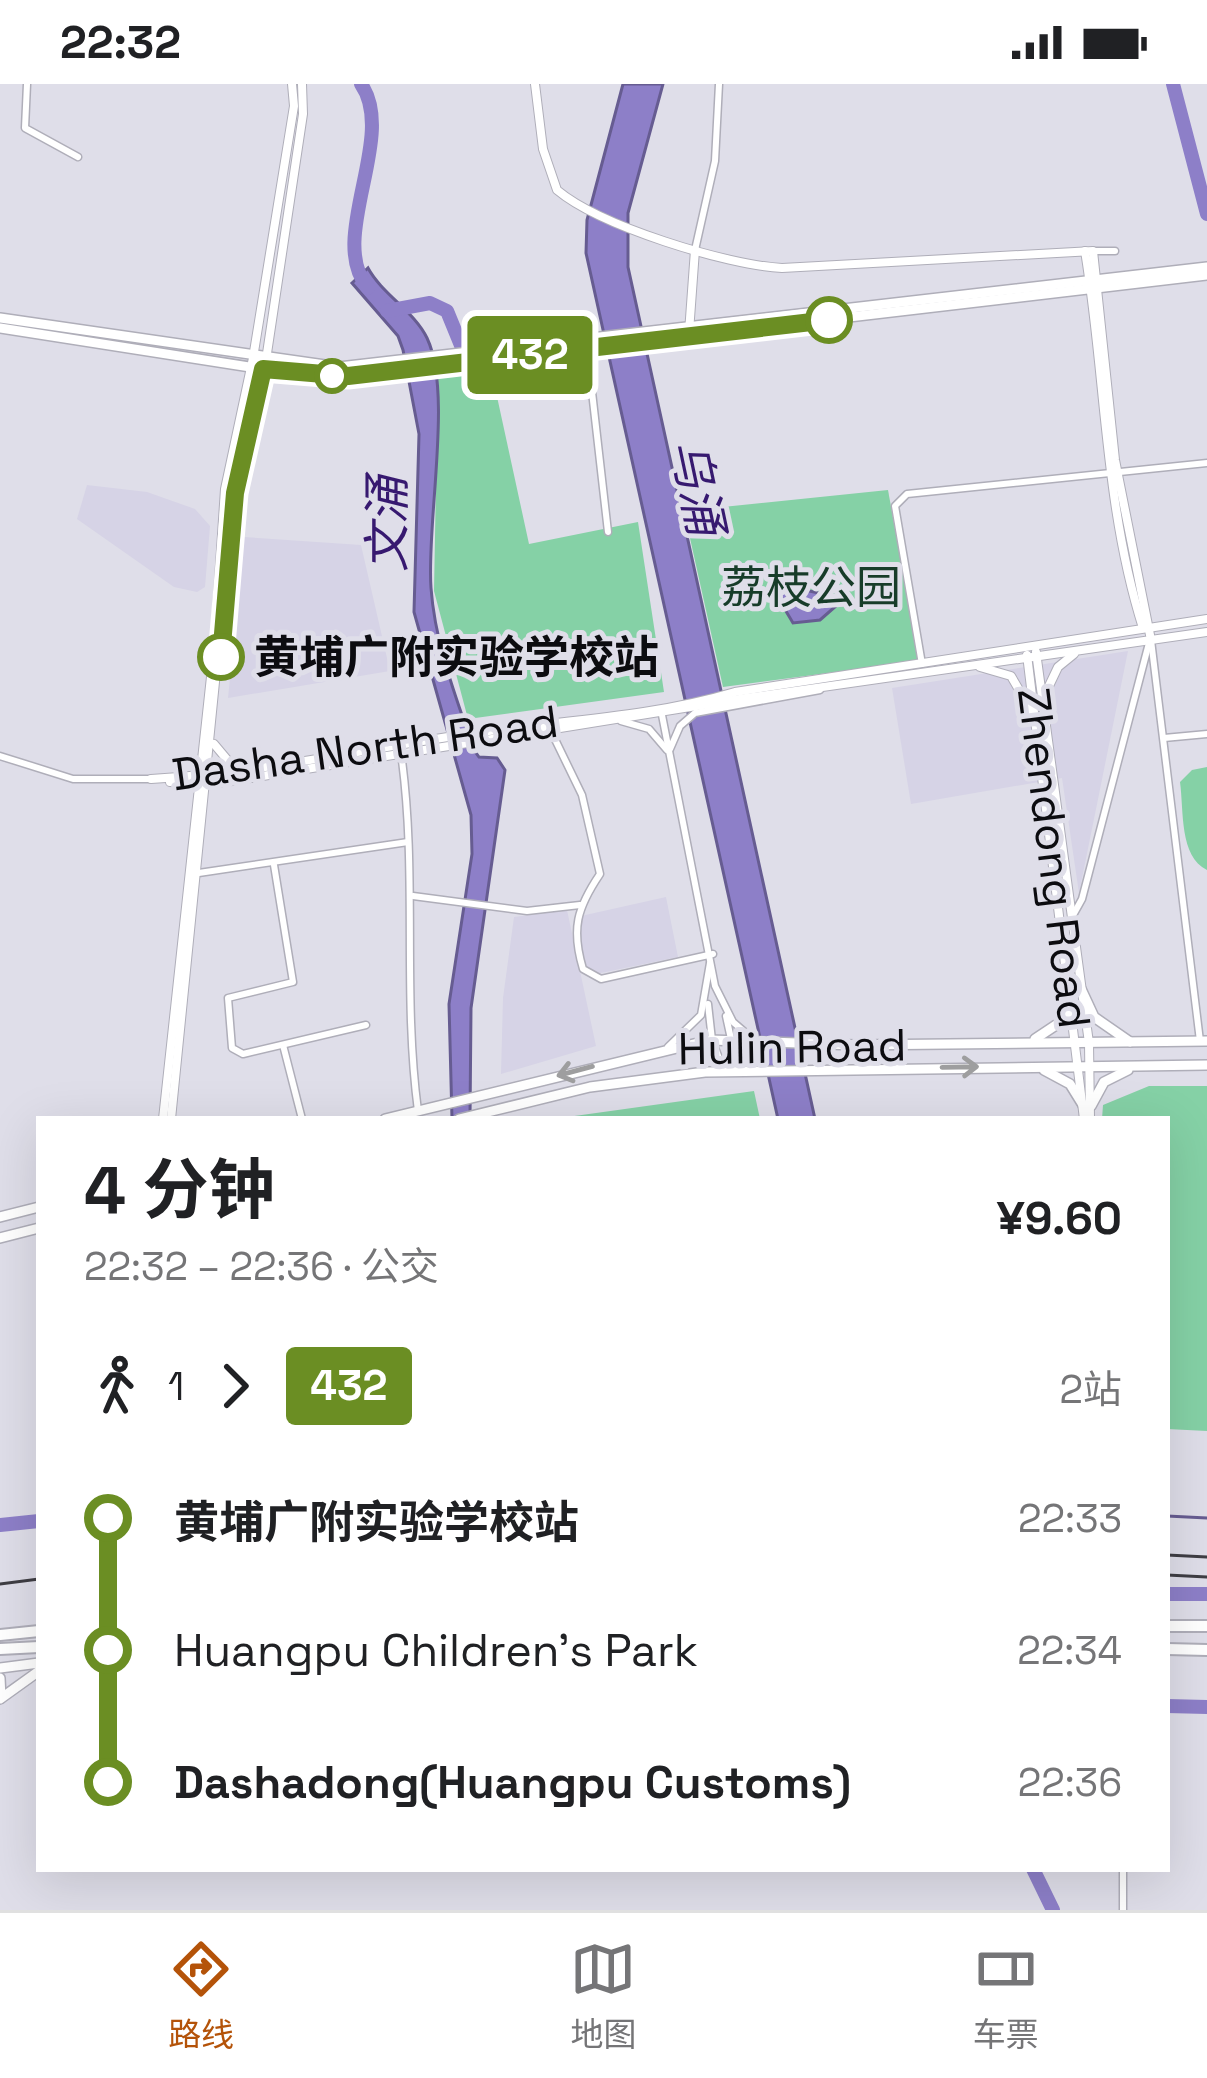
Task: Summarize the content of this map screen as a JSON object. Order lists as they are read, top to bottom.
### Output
{
  "streets": {
    "main road": ["Hulin Road"],
    "street": ["Dasha North Road", "Zhendong Road"]
  },
  "crossings": [
    ["Dasha North Road", "Zhendong Road"],
    ["Zhendong Road", "Hulin Road"]
  ],
  "water": ["乌涌", "文涌"],
  "parks": ["荔枝公园"],
  "places": ["黄埔广附实验学校站"],
  "lines": ["bus line 432"],
  "page": {
    "status": "22:32",
    "on_map": "432",
    "heading": ["4 分钟", "22:32 – 22:36 · 公交", "¥9.60"],
    "legs": ["1", "432", "2站"],
    "list": [
      {
        "name": "黄埔广附实验学校站",
        "value": "22:33"
      },
      {
        "name": "Huangpu Children's Park",
        "value": "22:34"
      },
      {
        "name": "Dashadong(Huangpu Customs)",
        "value": "22:36"
      }
    ],
    "tabs": ["路线", "地图", "车票"]
  }
}
